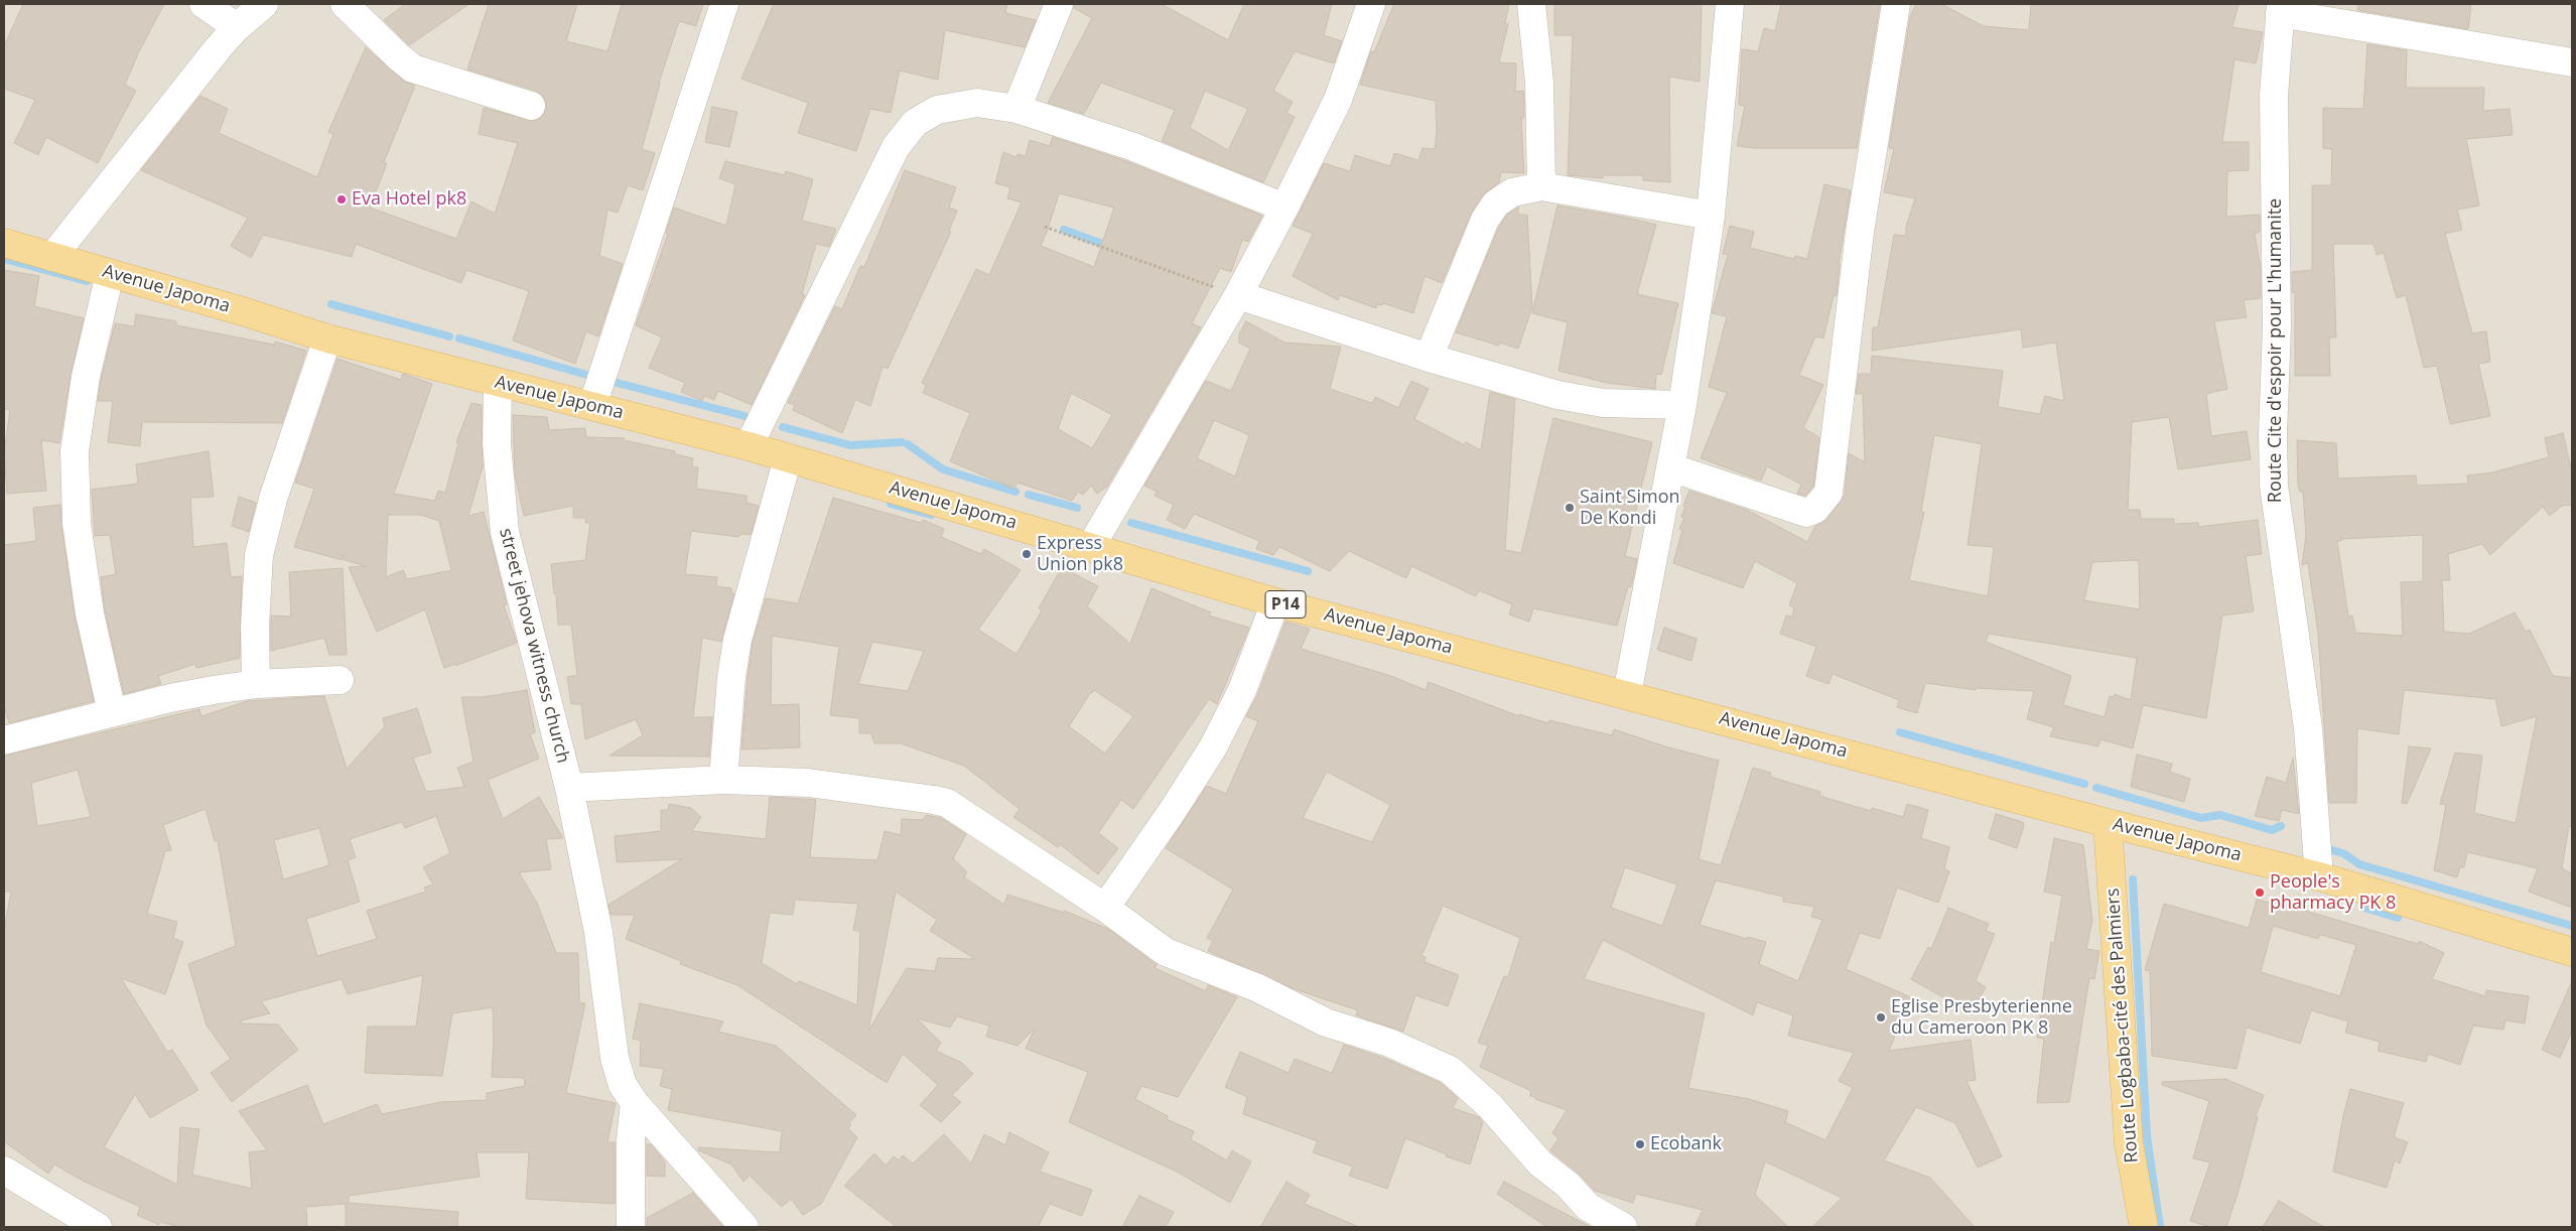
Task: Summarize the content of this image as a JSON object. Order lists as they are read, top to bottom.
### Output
{
  "streets": {
    "main road": ["Avenue Japoma", "P14", "Route Logbaba-cité des Palmiers"],
    "street": ["Route Cite d'espoir pour L'humanite", "street jehova witness church"]
  },
  "crossings": [
    ["Avenue Japoma", "Route Cite d'espoir pour L'humanite"],
    ["Avenue Japoma", "street jehova witness church"],
    ["Avenue Japoma", "Route Logbaba-cité des Palmiers"]
  ],
  "places": [
    "Eva Hotel pk8",
    "Saint Simon De Kondi",
    "Express Union pk8",
    "People's pharmacy PK 8",
    "Eglise Presbyterienne du Cameroon PK 8",
    "Ecobank"
  ]
}
